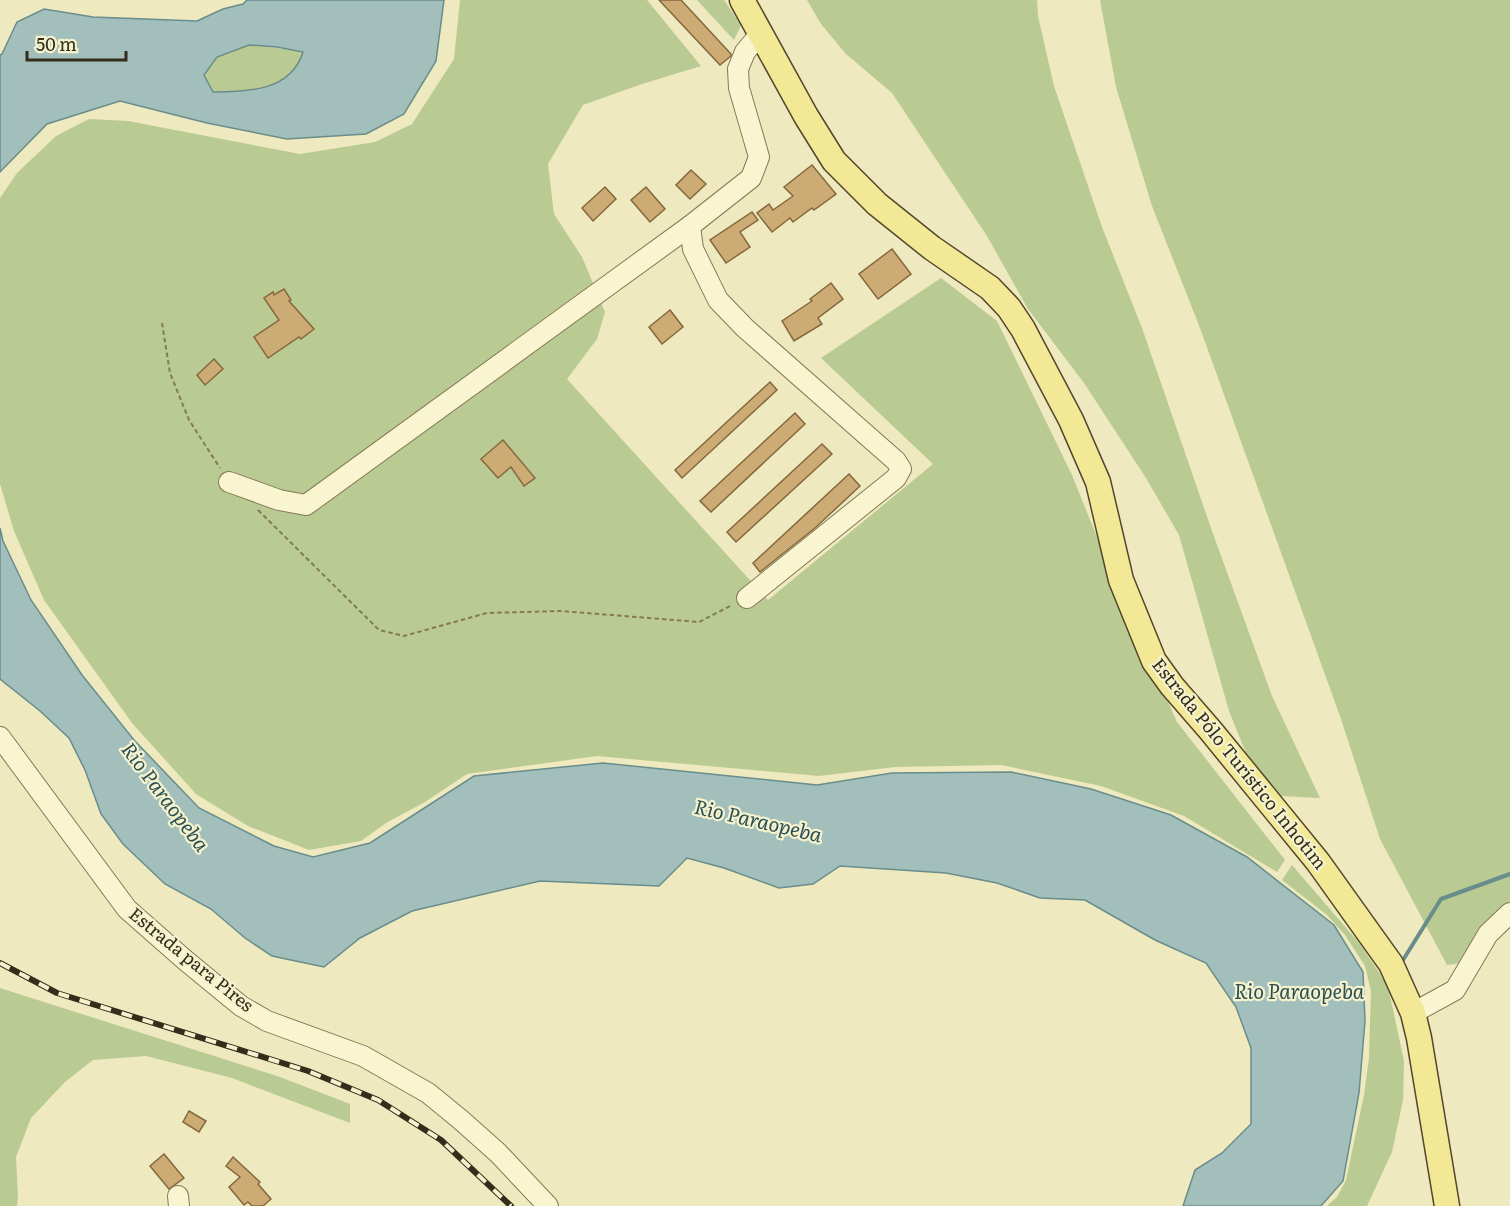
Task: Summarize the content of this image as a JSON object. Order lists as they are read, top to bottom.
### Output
{
  "streets": {
    "main road": ["Estrada Pólo Turístico Inhotim"],
    "street": ["Estrada para Pires"]
  },
  "water": ["Rio Paraopeba"],
  "scale_bar": "50 m"
}
